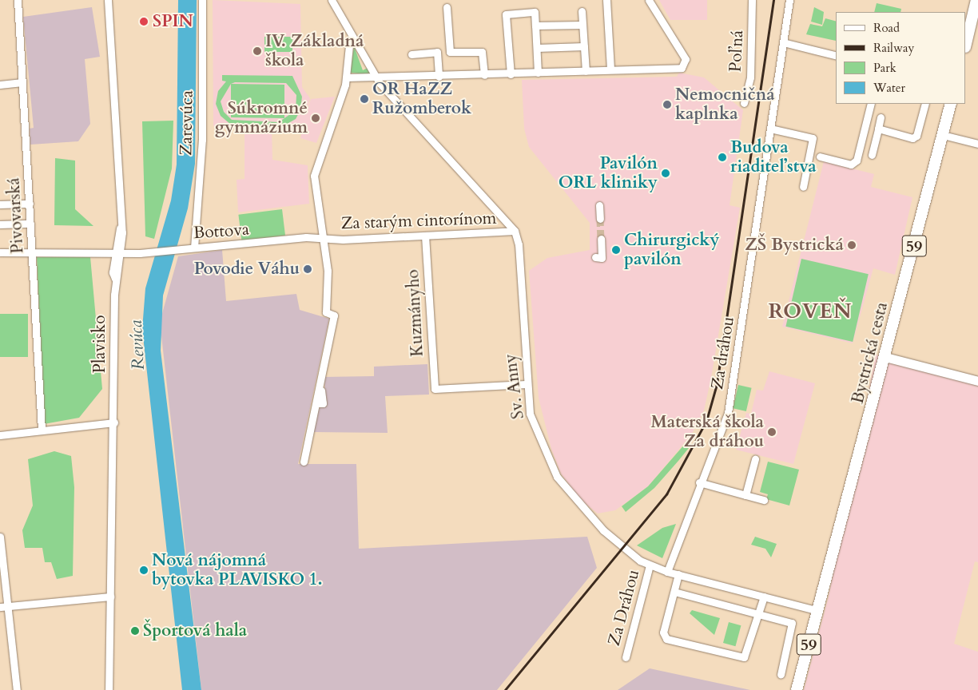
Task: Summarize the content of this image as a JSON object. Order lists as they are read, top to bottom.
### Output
{
  "streets": {
    "main road": ["59", "Bystrická cesta"],
    "street": [
      "Poľná",
      "Zarevúca",
      "Pivovarská",
      "Za starým cintorínom",
      "Bottova",
      "Kuzmányho",
      "Plavisko",
      "Za dráhou",
      "Sv. Anny",
      "Za Dráhou"
    ]
  },
  "crossings": [
    ["Zarevúca", "Bottova"],
    ["Pivovarská", "Bottova"],
    ["Za starým cintorínom", "Bottova"],
    ["Za starým cintorínom", "Kuzmányho"],
    ["Za starým cintorínom", "Sv. Anny"],
    ["Bottova", "Plavisko"],
    ["Kuzmányho", "Sv. Anny"],
    ["Sv. Anny", "Za Dráhou"]
  ],
  "districts": ["ROVEŇ"],
  "water": ["Revúca"],
  "places": [
    "SPIN",
    "IV. Základná škola",
    "OR HaZZ Ružomberok",
    "Nemocničná kaplnka",
    "Súkromné gymnázium",
    "Budova riaditeľstva",
    "Pavilón ORL kliniky",
    "ZŠ Bystrická",
    "Chirurgický pavilón",
    "Povodie Váhu",
    "Materská škola Za dráhou",
    "Nová nájomná bytovka PLAVISKO 1.",
    "Športová hala"
  ],
  "legend": [
    "Road",
    "Railway",
    "Park",
    "Water"
  ]
}
